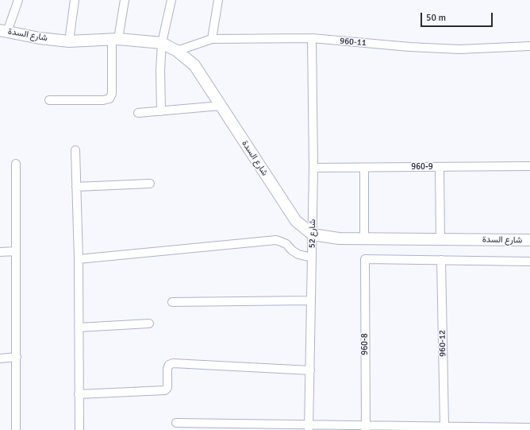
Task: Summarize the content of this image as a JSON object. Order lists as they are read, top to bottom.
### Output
{
  "streets": {
    "street": [
      "شارع السدة",
      "960-11",
      "960-9",
      "شارع 52",
      "960-12",
      "960-8"
    ]
  },
  "crossings": [
    ["شارع السدة", "960-11"],
    ["شارع السدة", "شارع 52"],
    ["960-11", "شارع 52"],
    ["960-9", "شارع 52"],
    ["960-12", "960-8"]
  ],
  "scale_bar": "50 m"
}
